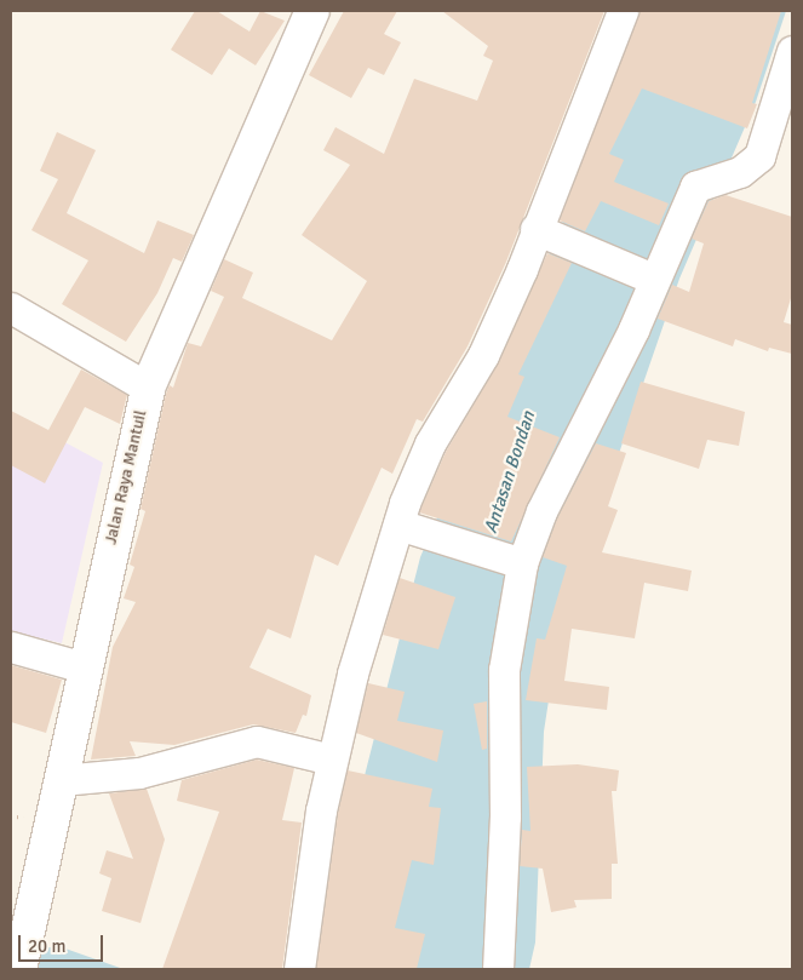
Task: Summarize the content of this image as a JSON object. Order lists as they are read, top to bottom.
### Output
{
  "streets": {
    "street": ["Jalan Raya Mantuil"]
  },
  "water": ["Antasan Bondan"],
  "scale_bar": "20 m"
}
